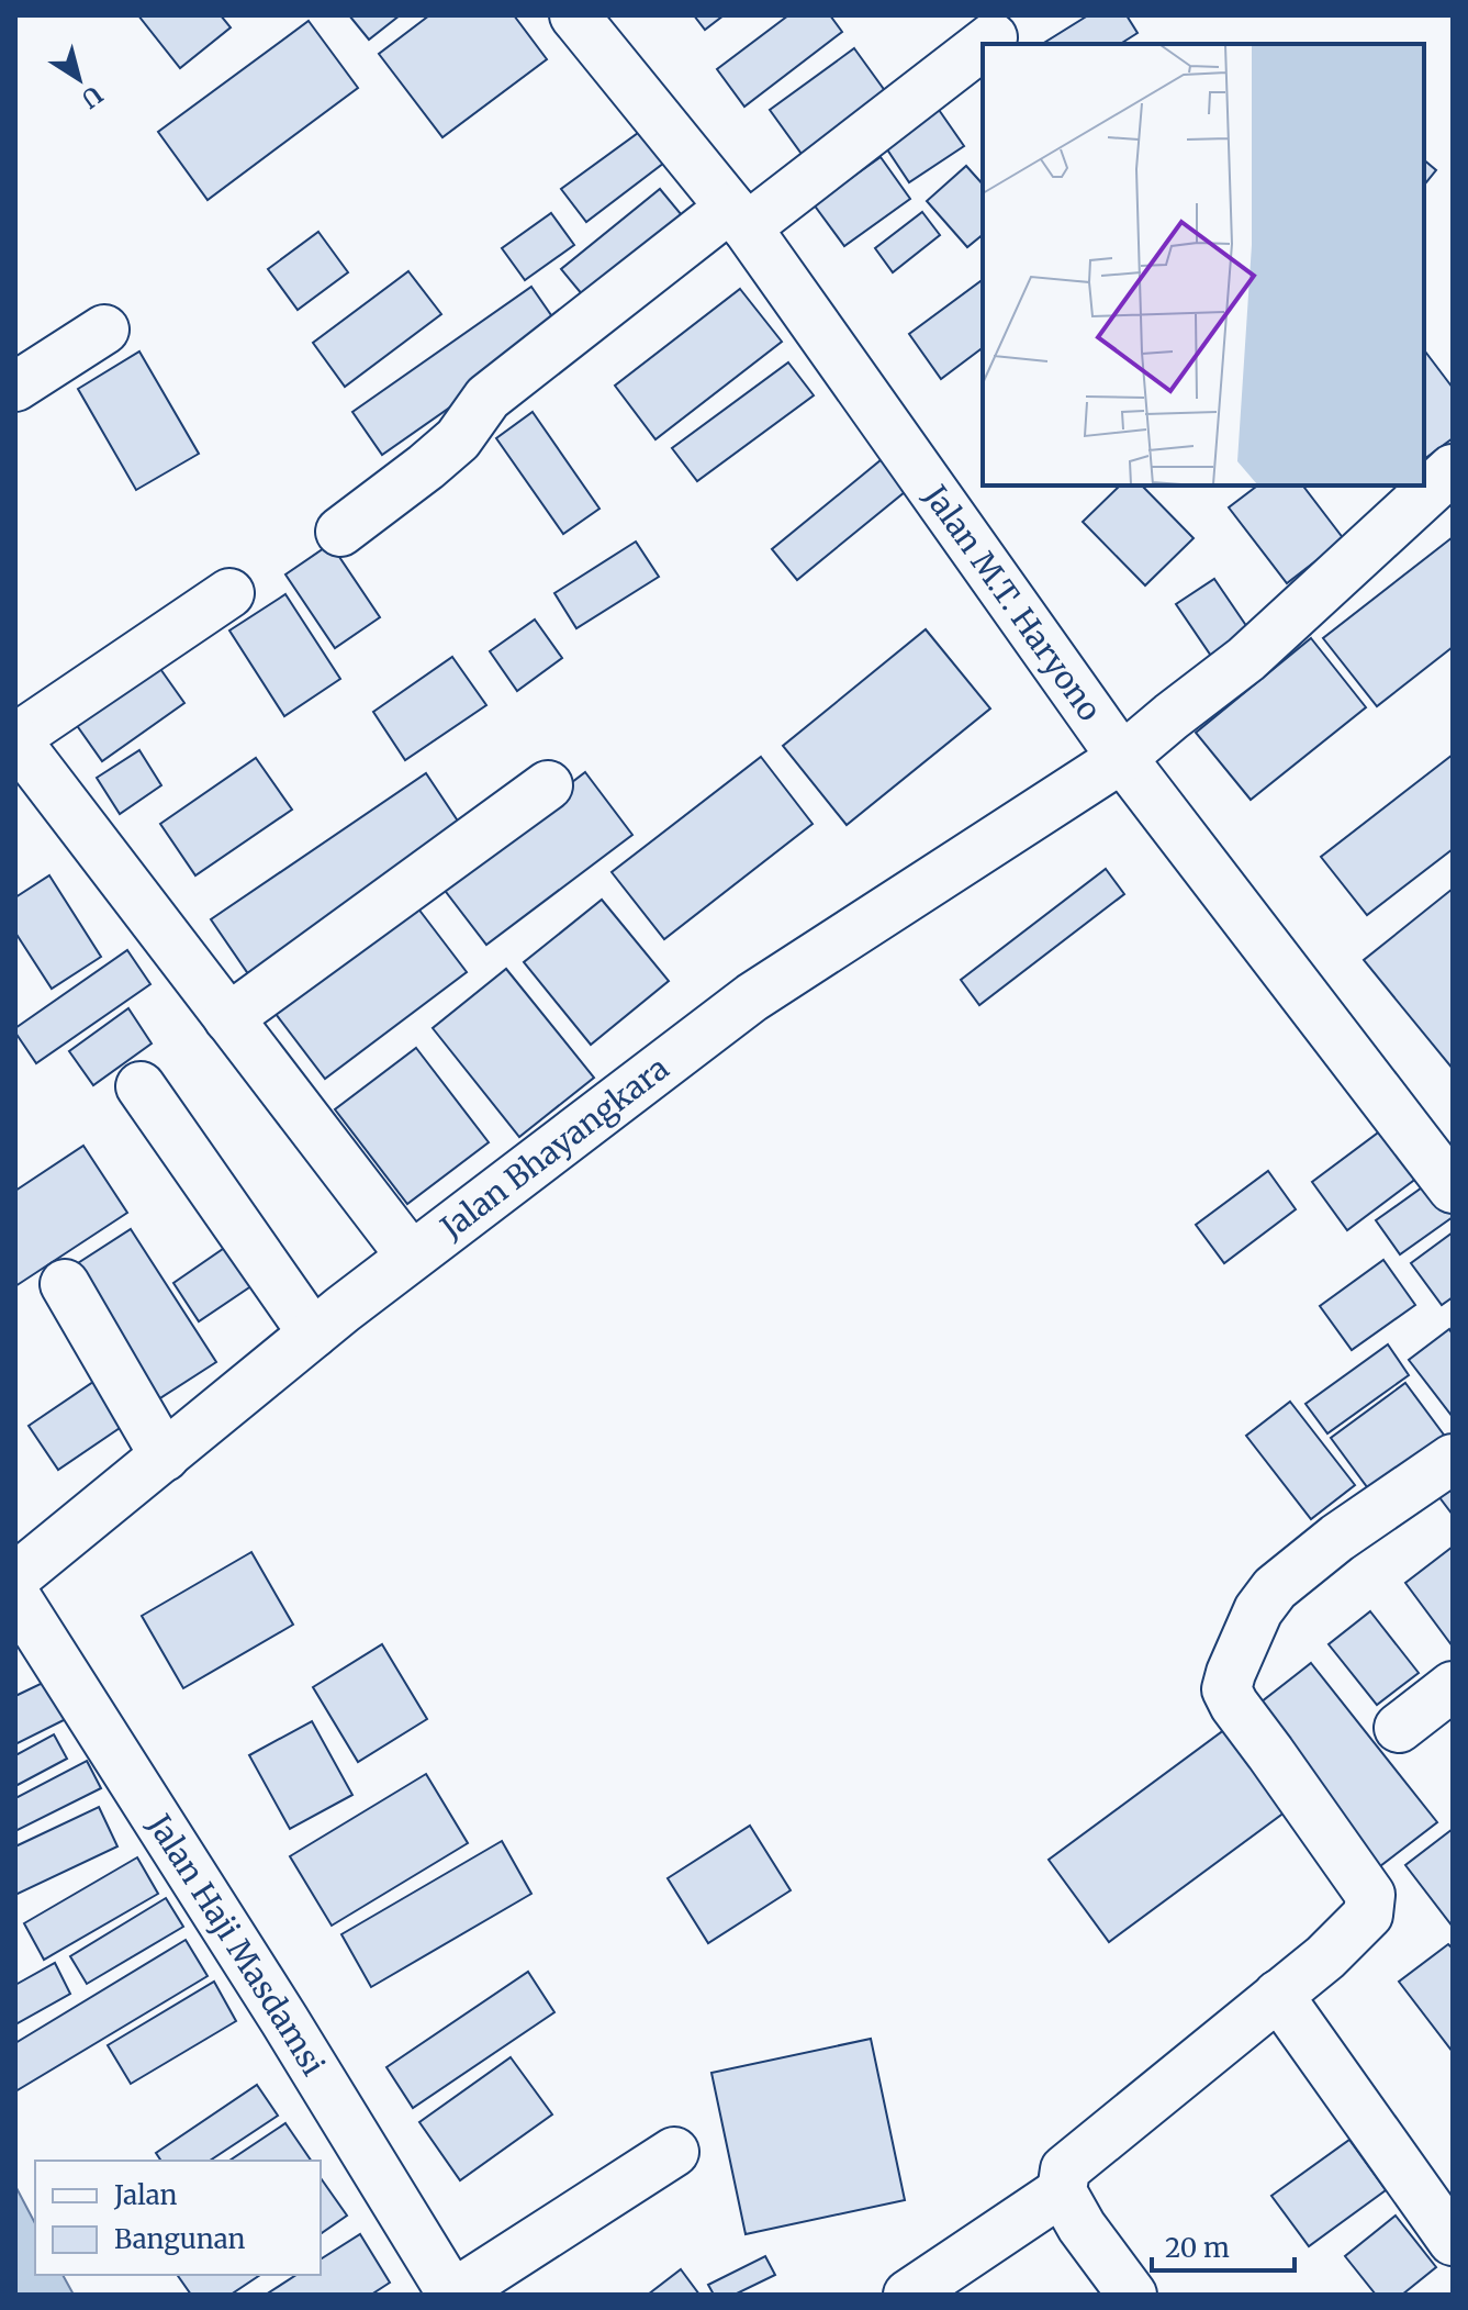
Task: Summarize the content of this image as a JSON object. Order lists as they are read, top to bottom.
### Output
{
  "streets": {
    "main road": ["Jalan M.T. Haryono", "Jalan Bhayangkara", "Jalan Haji Masdamsi"]
  },
  "crossings": [
    ["Jalan M.T. Haryono", "Jalan Bhayangkara"]
  ],
  "legend": ["Jalan", "Bangunan"],
  "scale_bar": "20 m",
  "north": "bottom right"
}
